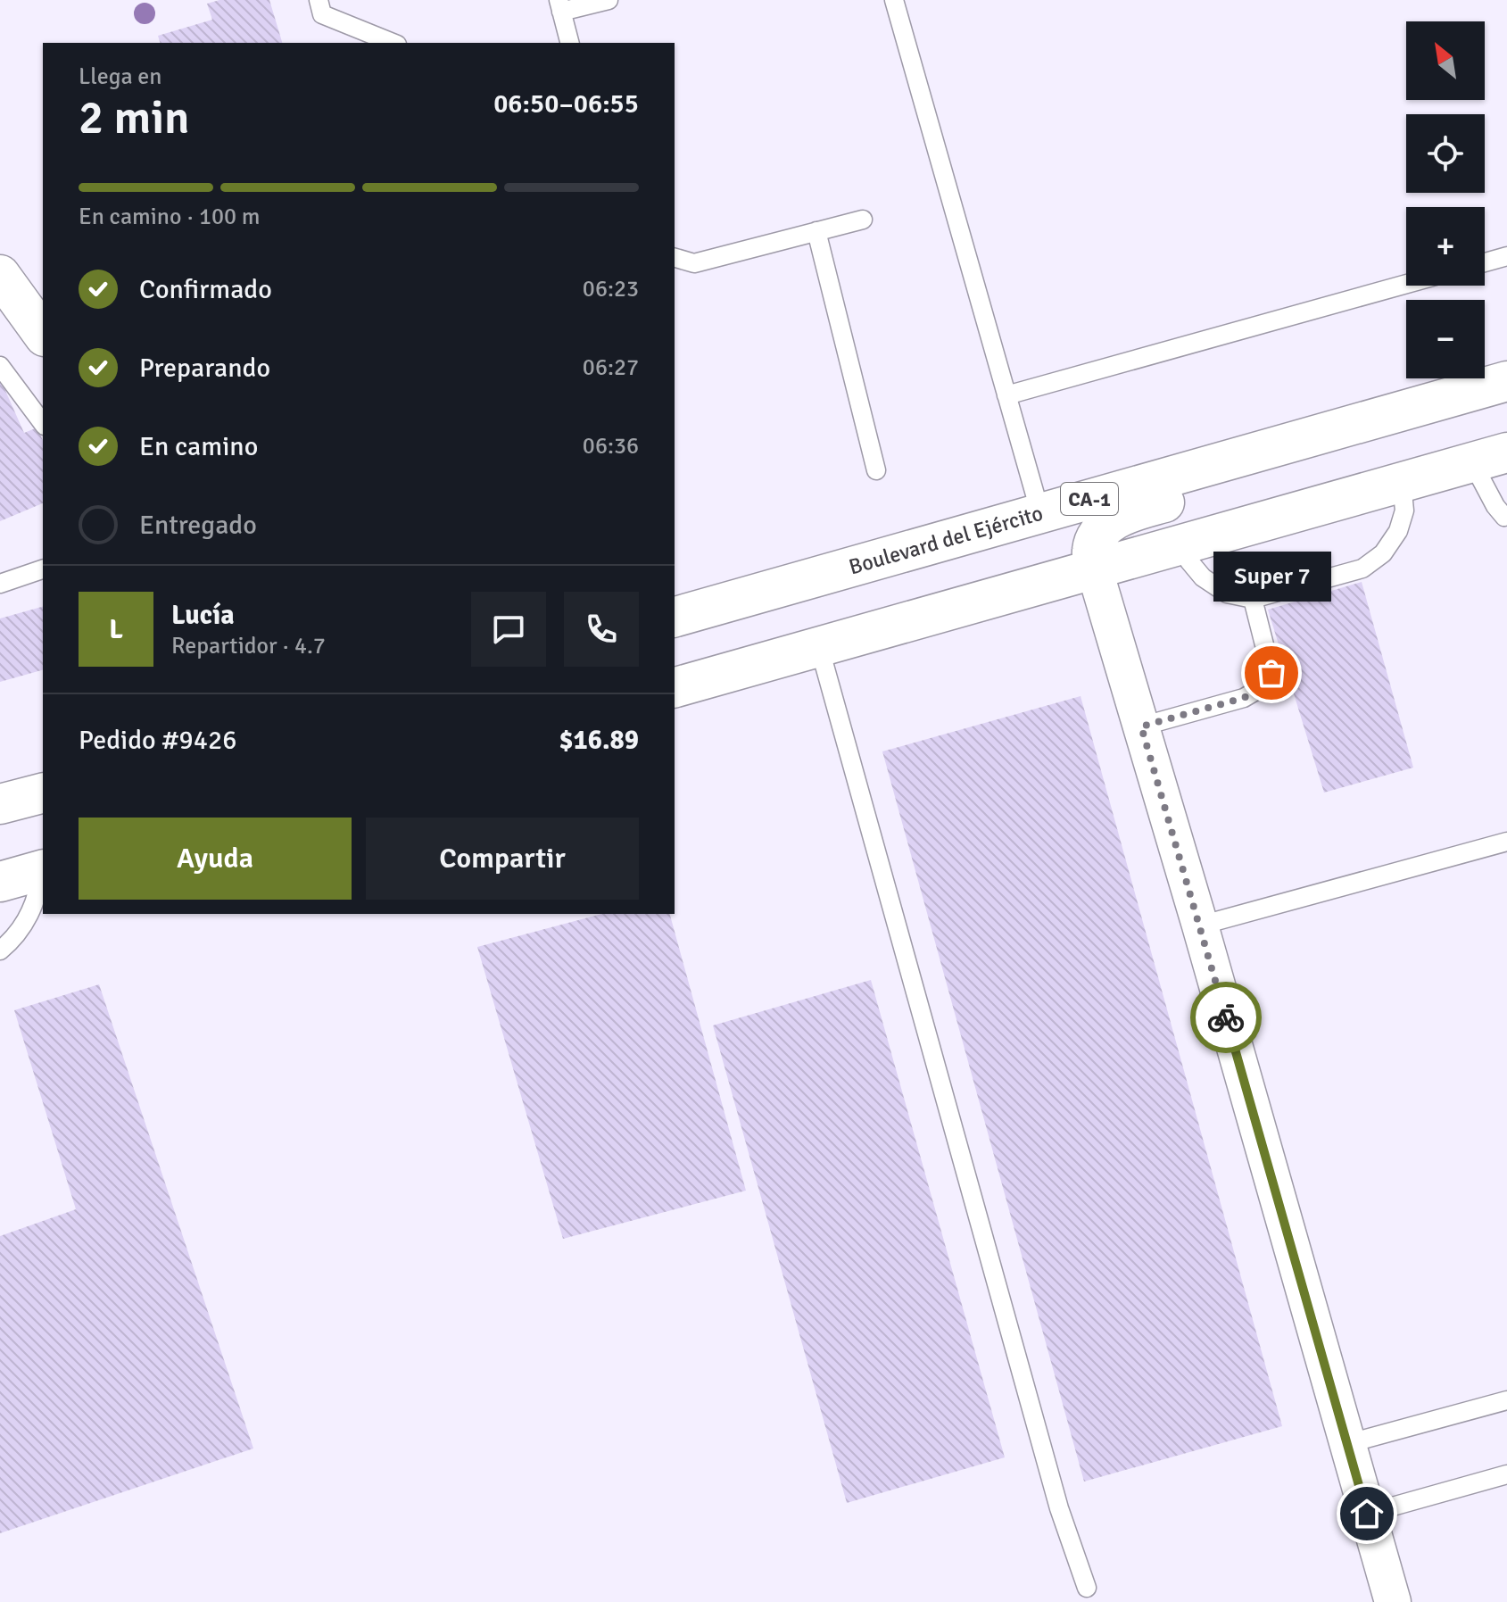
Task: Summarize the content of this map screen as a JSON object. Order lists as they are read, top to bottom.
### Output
{
  "streets": {
    "main road": ["CA-1", "Boulevard del Ejército"]
  },
  "places": ["Super 7"],
  "north": "top left",
  "page": {
    "map_buttons": ["+", "−"],
    "heading": ["2 min", "Llega en", "06:50–06:55"],
    "panel": [
      "Lucía",
      "Repartidor · 4.7",
      "Pedido #9426",
      "$16.89"
    ],
    "bar": "En camino · 100 m",
    "list": [
      ["Confirmado", "06:23"],
      ["Preparando", "06:27"],
      ["En camino", "06:36"],
      "Entregado"
    ],
    "bubble": "Super 7",
    "round": "L",
    "buttons": ["Ayuda", "Compartir"]
  }
}
